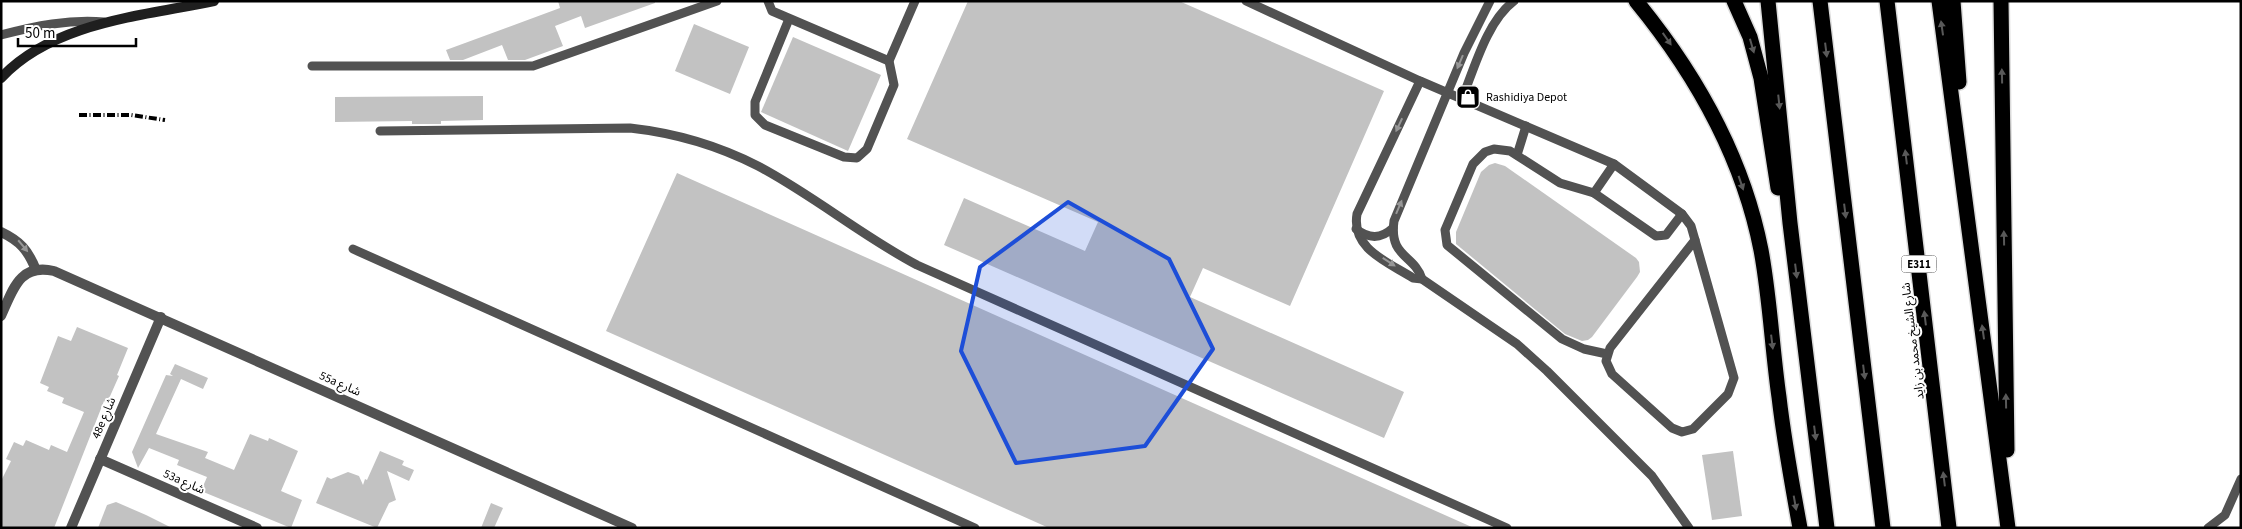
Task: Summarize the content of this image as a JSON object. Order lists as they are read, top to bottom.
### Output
{
  "streets": {
    "highway": ["E311", "شارع الشيخ محمد بن زايد"],
    "street": ["55a شارع", "48e شارع", "53a شارع"]
  },
  "crossings": [
    ["55a شارع", "48e شارع"],
    ["48e شارع", "53a شارع"]
  ],
  "places": {
    "shop": ["Rashidiya Depot"]
  },
  "scale_bar": "50 m"
}
